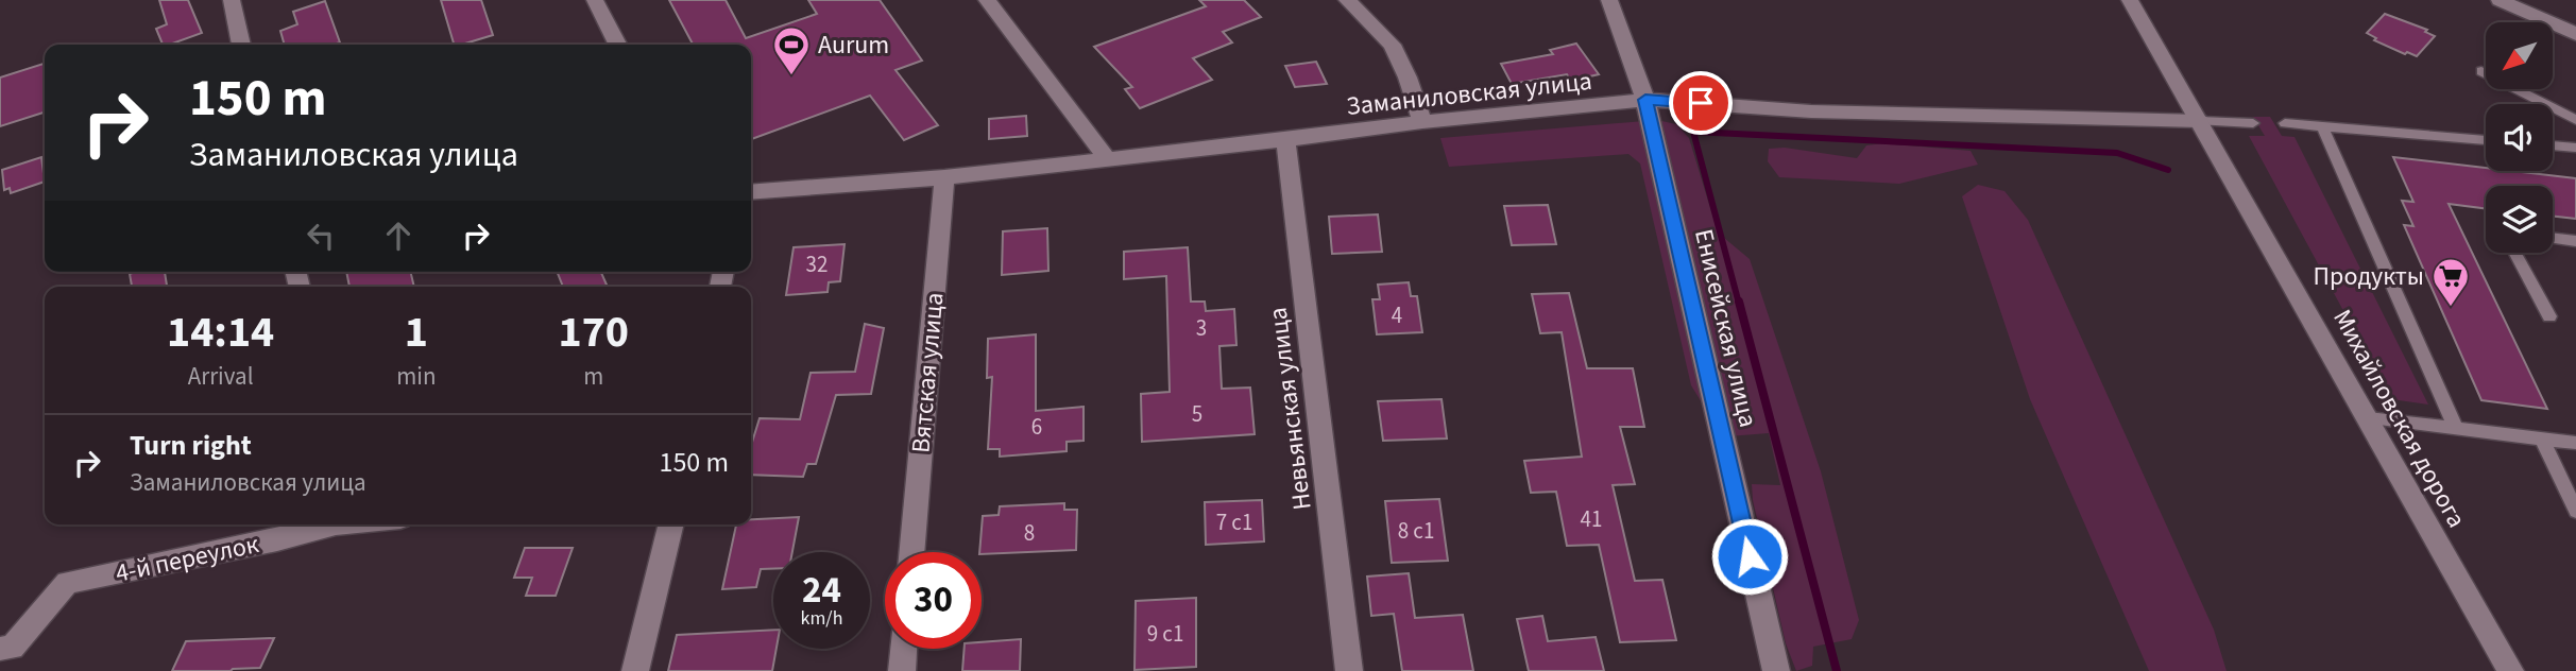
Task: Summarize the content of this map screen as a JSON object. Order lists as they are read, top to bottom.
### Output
{
  "streets": {
    "street": [
      "Заманиловская улица",
      "Енисейская улица",
      "Вятская улица",
      "Невьянская улица",
      "Михайловская дорога",
      "4-й переулок"
    ]
  },
  "crossings": [
    ["Заманиловская улица", "Енисейская улица"],
    ["Заманиловская улица", "Вятская улица"],
    ["Заманиловская улица", "Невьянская улица"],
    ["Заманиловская улица", "Михайловская дорога"]
  ],
  "places": {
    "sports": ["Aurum"],
    "supermarket": ["Продукты"]
  },
  "house_numbers": [
    "32",
    "4",
    "3",
    "5",
    "6",
    "41",
    "7 с1",
    "8 с1",
    "8",
    "9 с1"
  ],
  "north": "bottom left",
  "page": {
    "turn": ["150 m", "Заманиловская улица"],
    "eta": [
      "14:14",
      "Arrival",
      "1",
      "min",
      "170",
      "m"
    ],
    "list": [
      {
        "name": "Turn right",
        "note": "Заманиловская улица",
        "value": "150 m"
      }
    ],
    "speed": "24 km/h",
    "limit": "30"
  }
}
